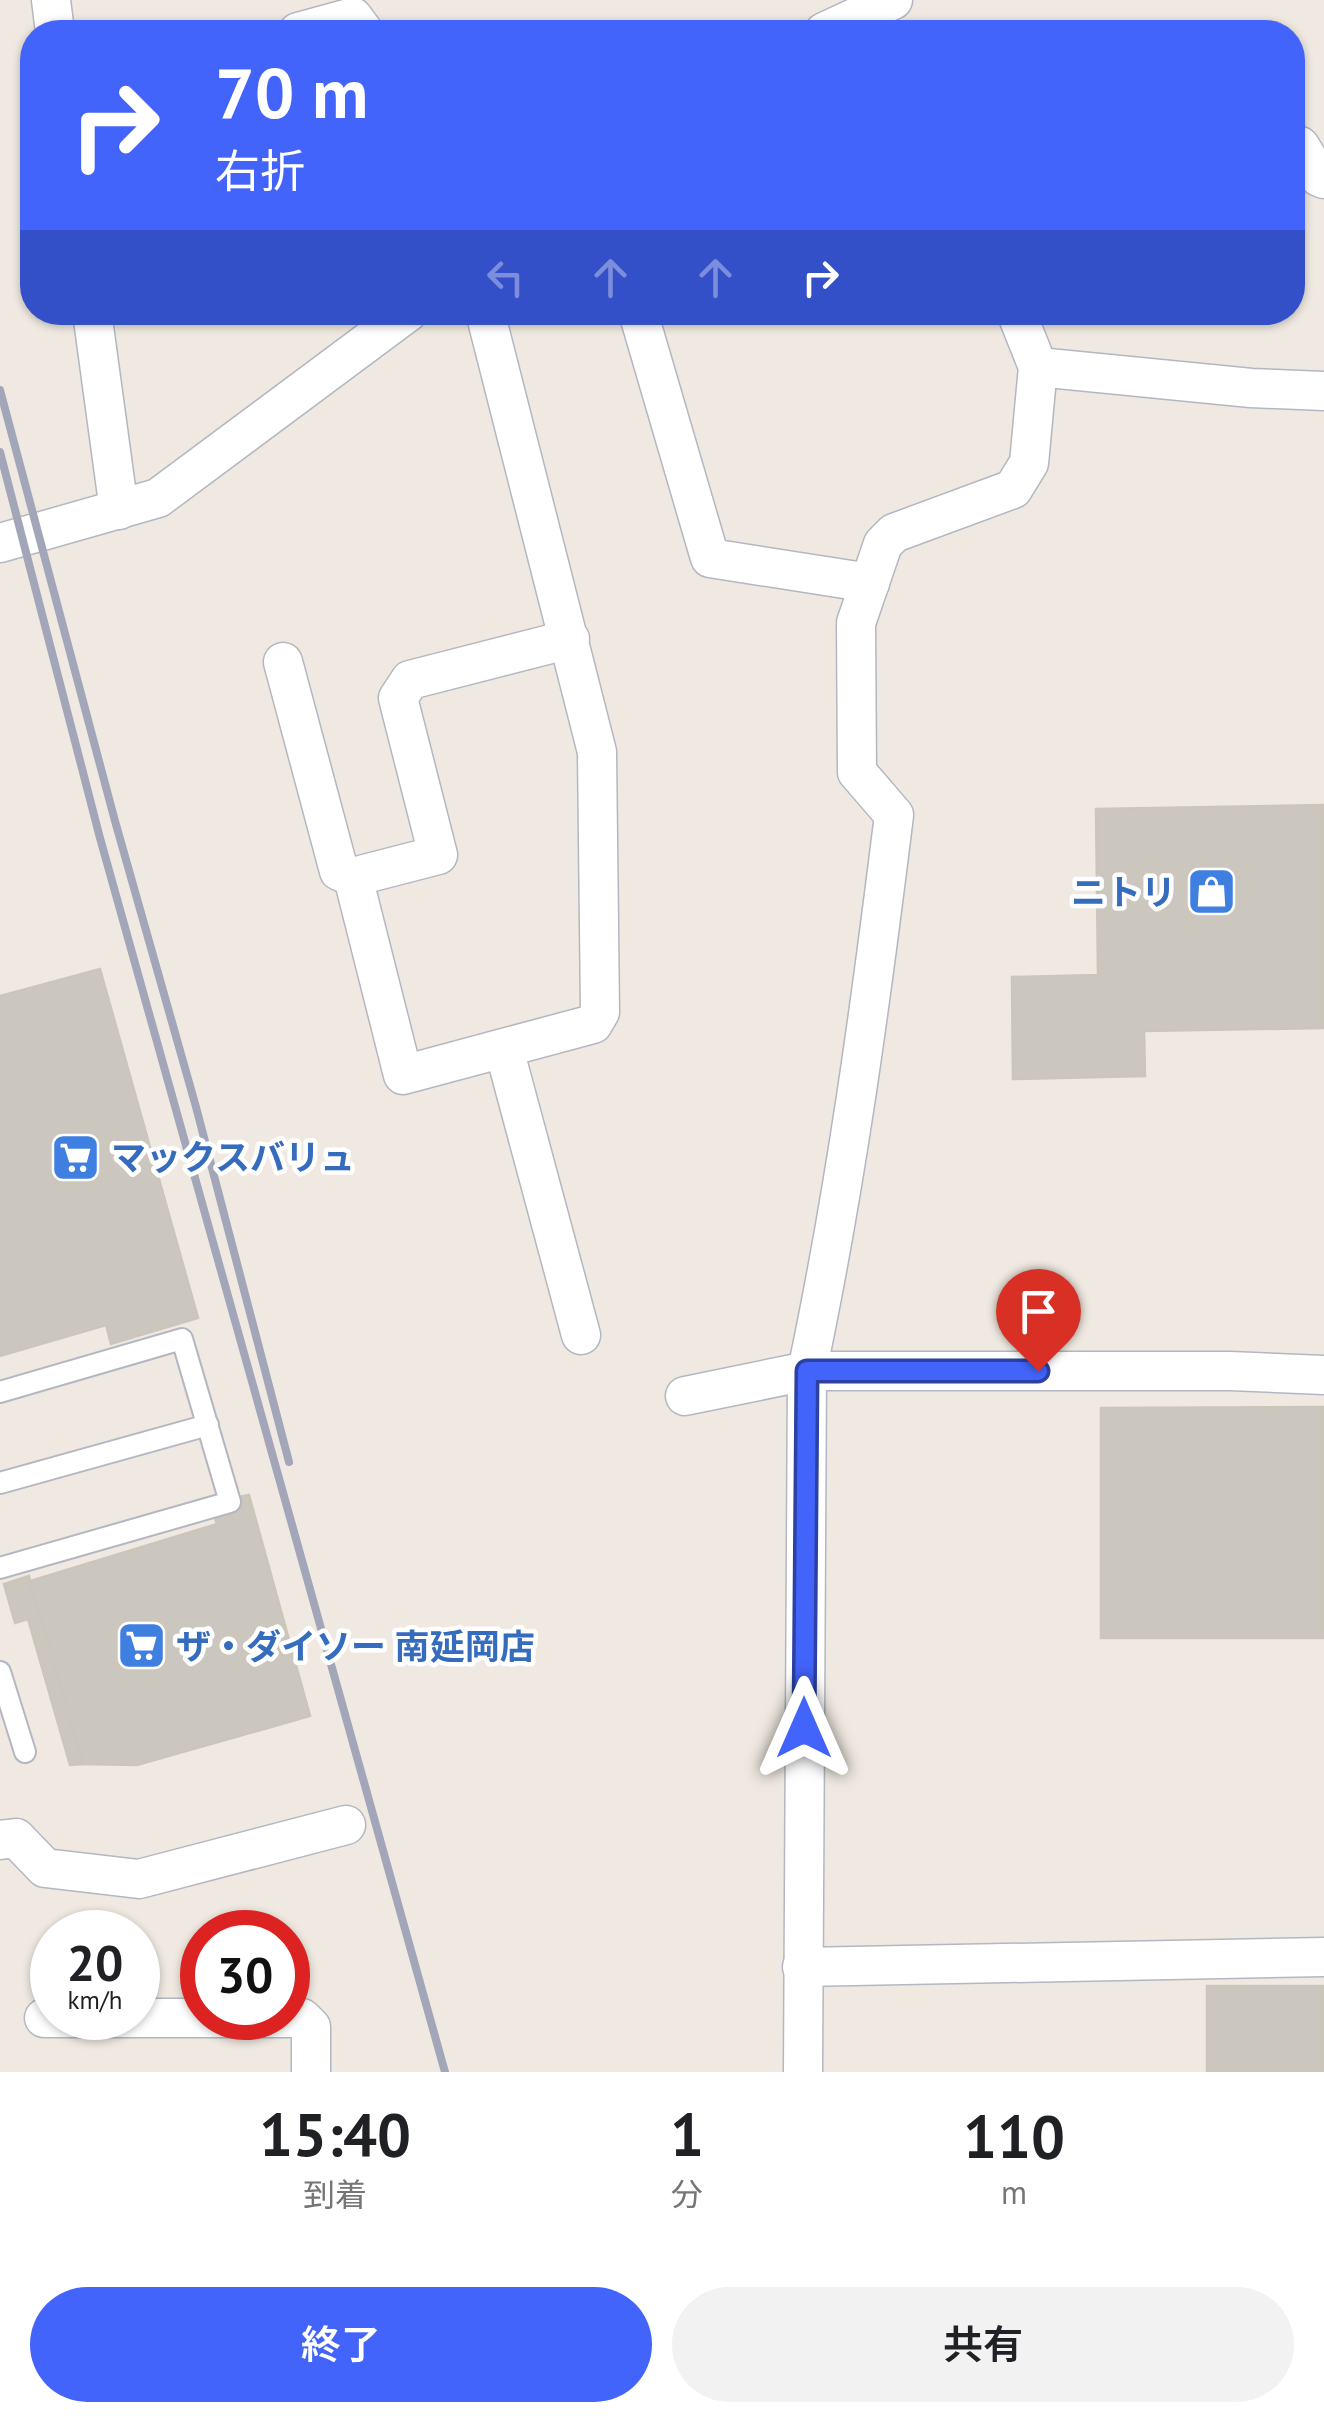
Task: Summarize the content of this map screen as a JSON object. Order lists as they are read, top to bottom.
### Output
{
  "places": {
    "shop": ["ニトリ"],
    "supermarket": ["マックスバリュ", "ザ・ダイソー 南延岡店"]
  },
  "page": {
    "turn": ["70 m", "右折"],
    "speed": "20 km/h",
    "limit": "30",
    "eta": [
      "15:40",
      "到着",
      "1",
      "分",
      "110",
      "m"
    ],
    "buttons": ["終了", "共有"]
  }
}
